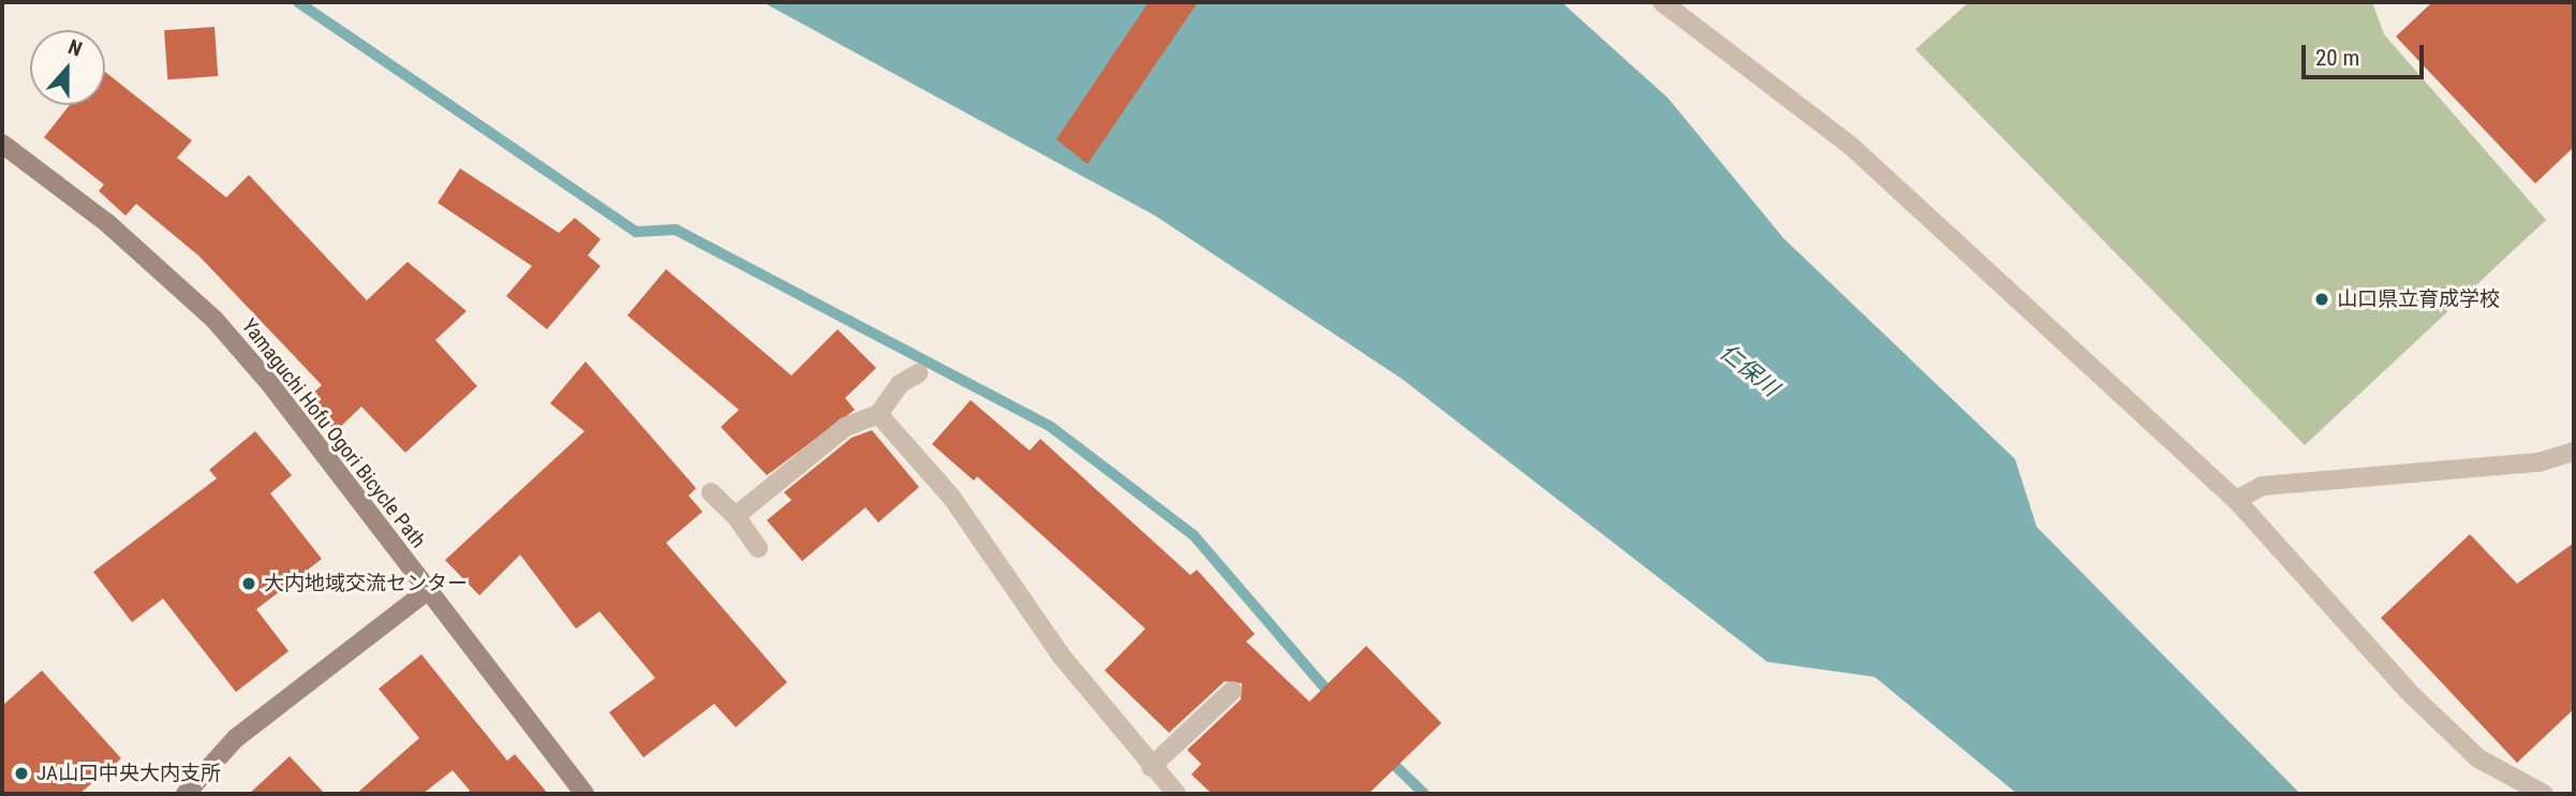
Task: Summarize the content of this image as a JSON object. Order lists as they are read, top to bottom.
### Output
{
  "streets": {
    "main road": ["Yamaguchi Hofu Ogori Bicycle Path"]
  },
  "water": ["仁保川"],
  "places": ["山口県立育成学校", "大内地域交流センター", "JA山口中央大内支所"],
  "scale_bar": "20 m",
  "north": "top"
}
